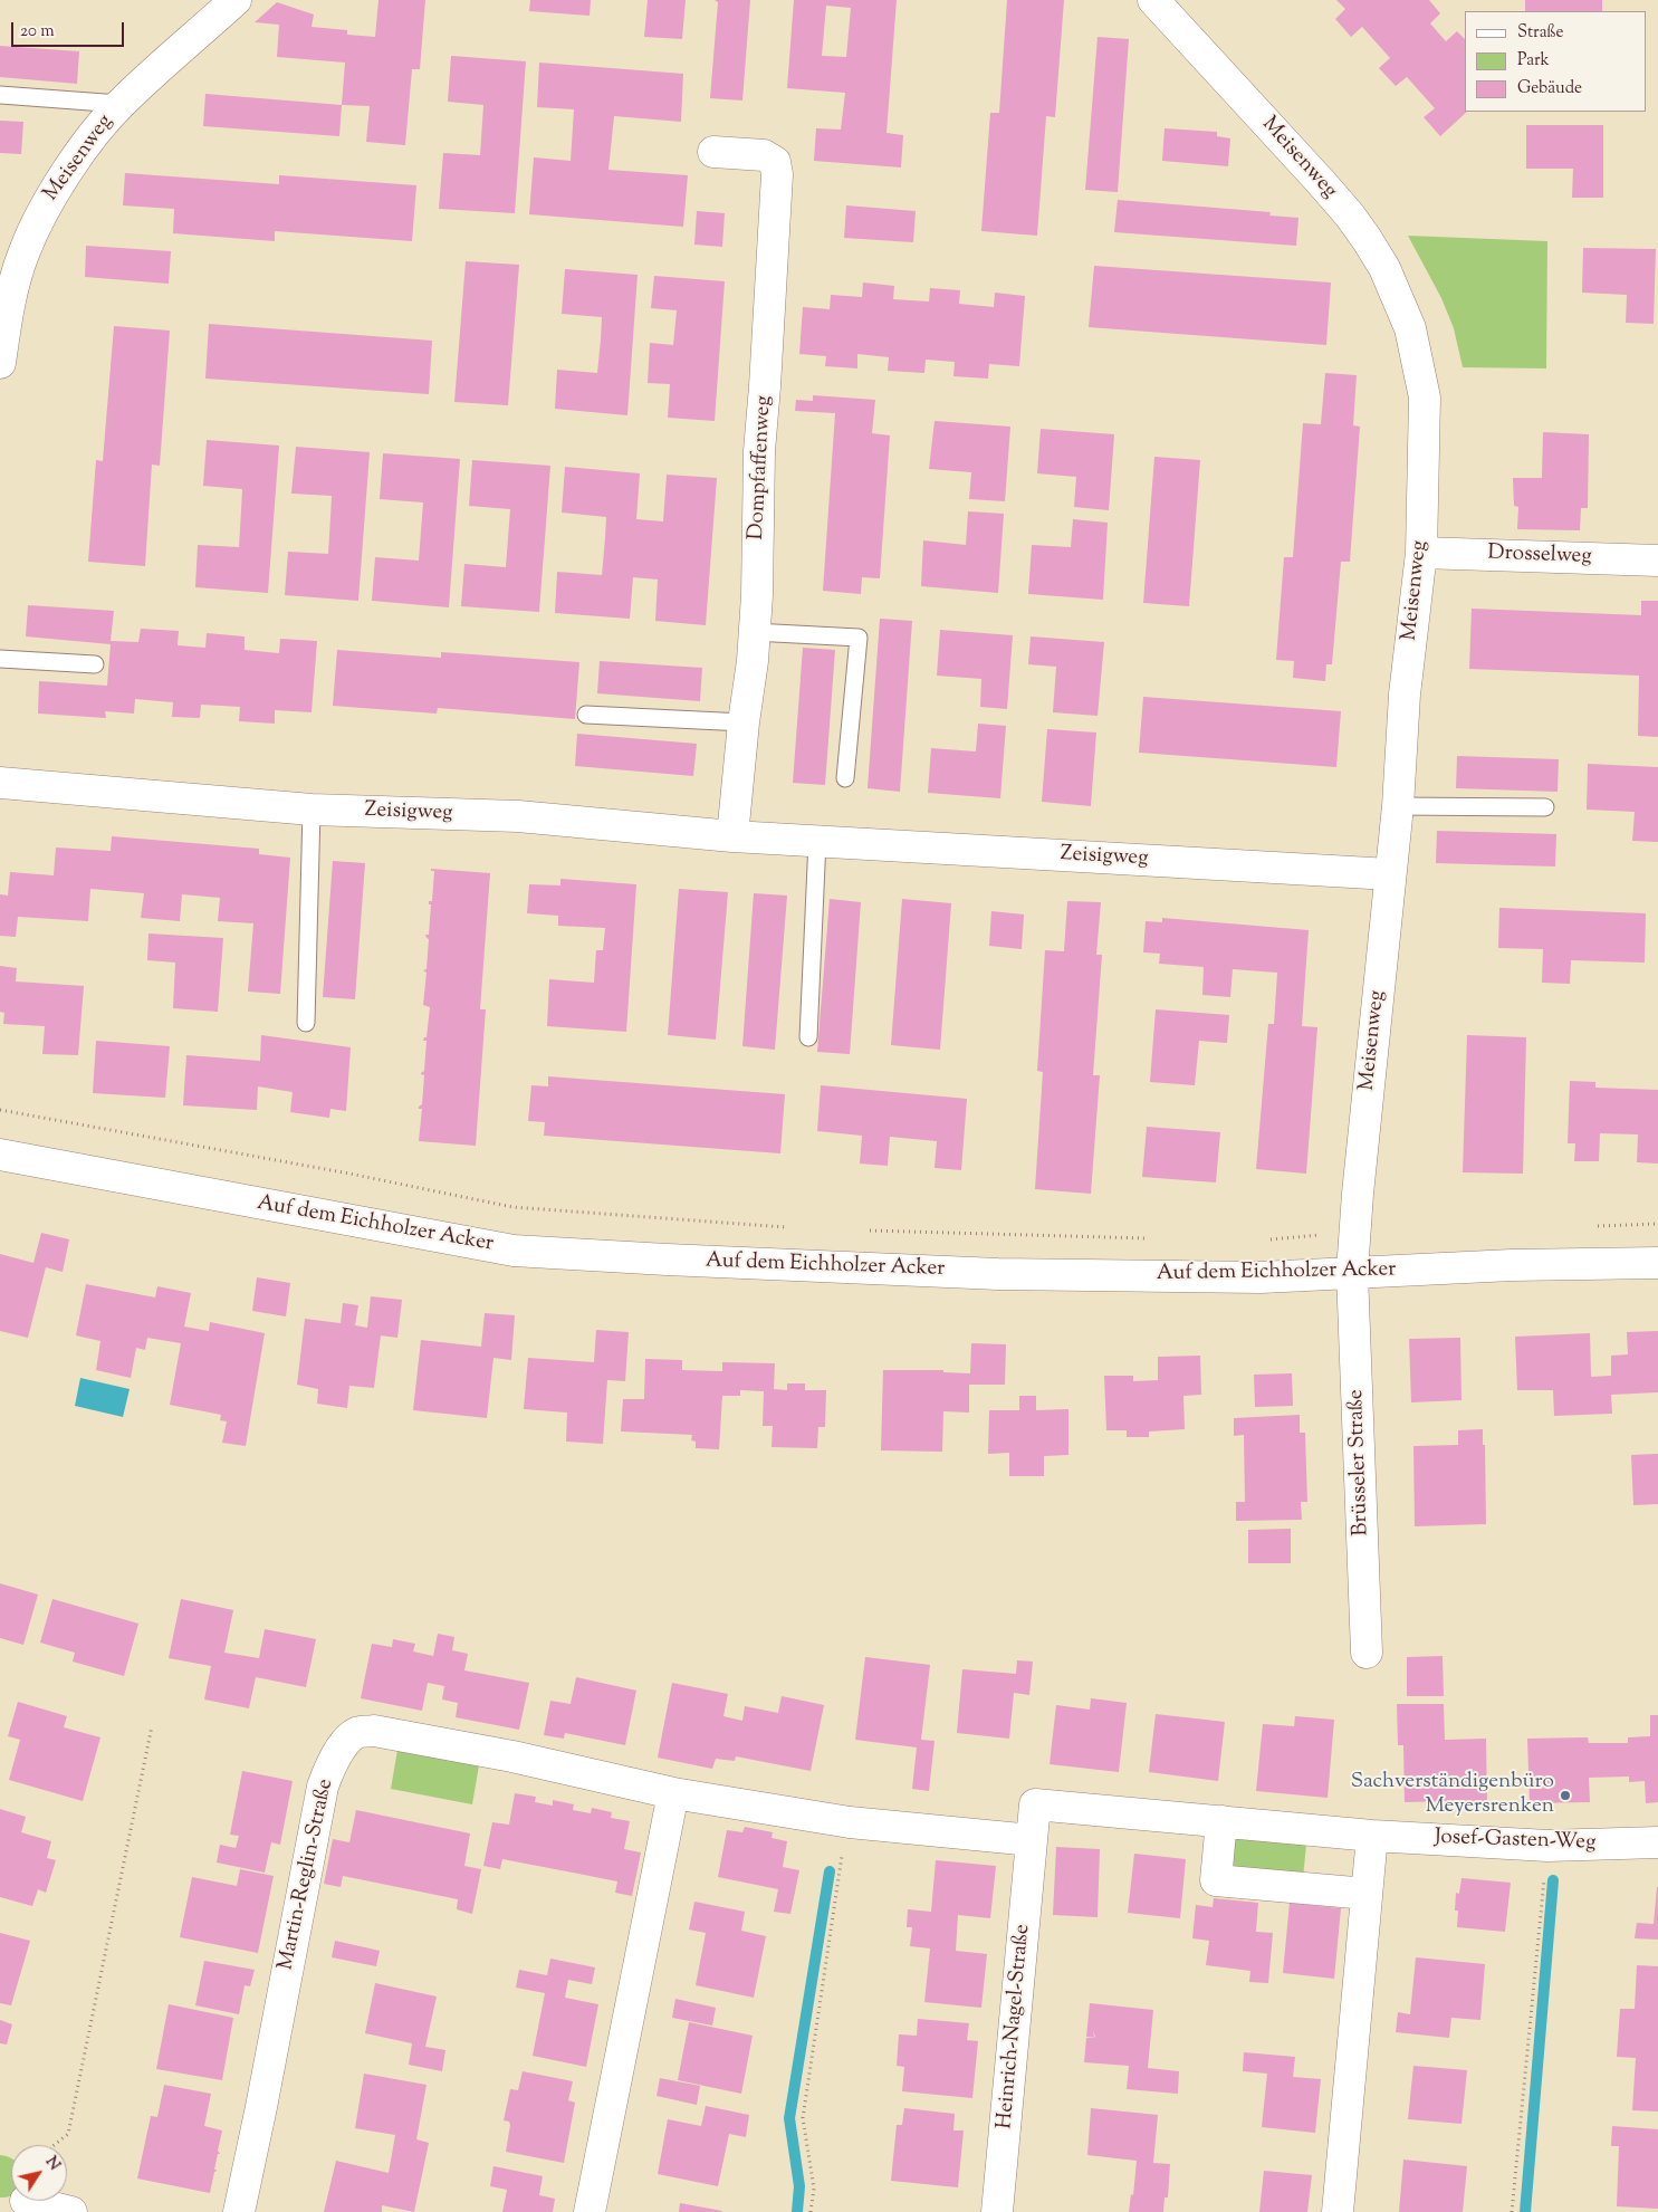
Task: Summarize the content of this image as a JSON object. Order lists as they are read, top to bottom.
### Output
{
  "streets": {
    "street": [
      "Meisenweg",
      "Dompfaffenweg",
      "Drosselweg",
      "Zeisigweg",
      "Auf dem Eichholzer Acker",
      "Brüsseler Straße",
      "Josef-Gasten-Weg",
      "Martin-Reglin-Straße",
      "Heinrich-Nagel-Straße"
    ]
  },
  "crossings": [
    ["Meisenweg", "Drosselweg"],
    ["Meisenweg", "Zeisigweg"],
    ["Meisenweg", "Auf dem Eichholzer Acker"],
    ["Meisenweg", "Brüsseler Straße"],
    ["Dompfaffenweg", "Zeisigweg"],
    ["Auf dem Eichholzer Acker", "Brüsseler Straße"],
    ["Josef-Gasten-Weg", "Heinrich-Nagel-Straße"]
  ],
  "places": ["Sachverständigenbüro Meyersrenken"],
  "legend": ["Straße", "Park", "Gebäude"],
  "scale_bar": "20 m",
  "north": "top right"
}
